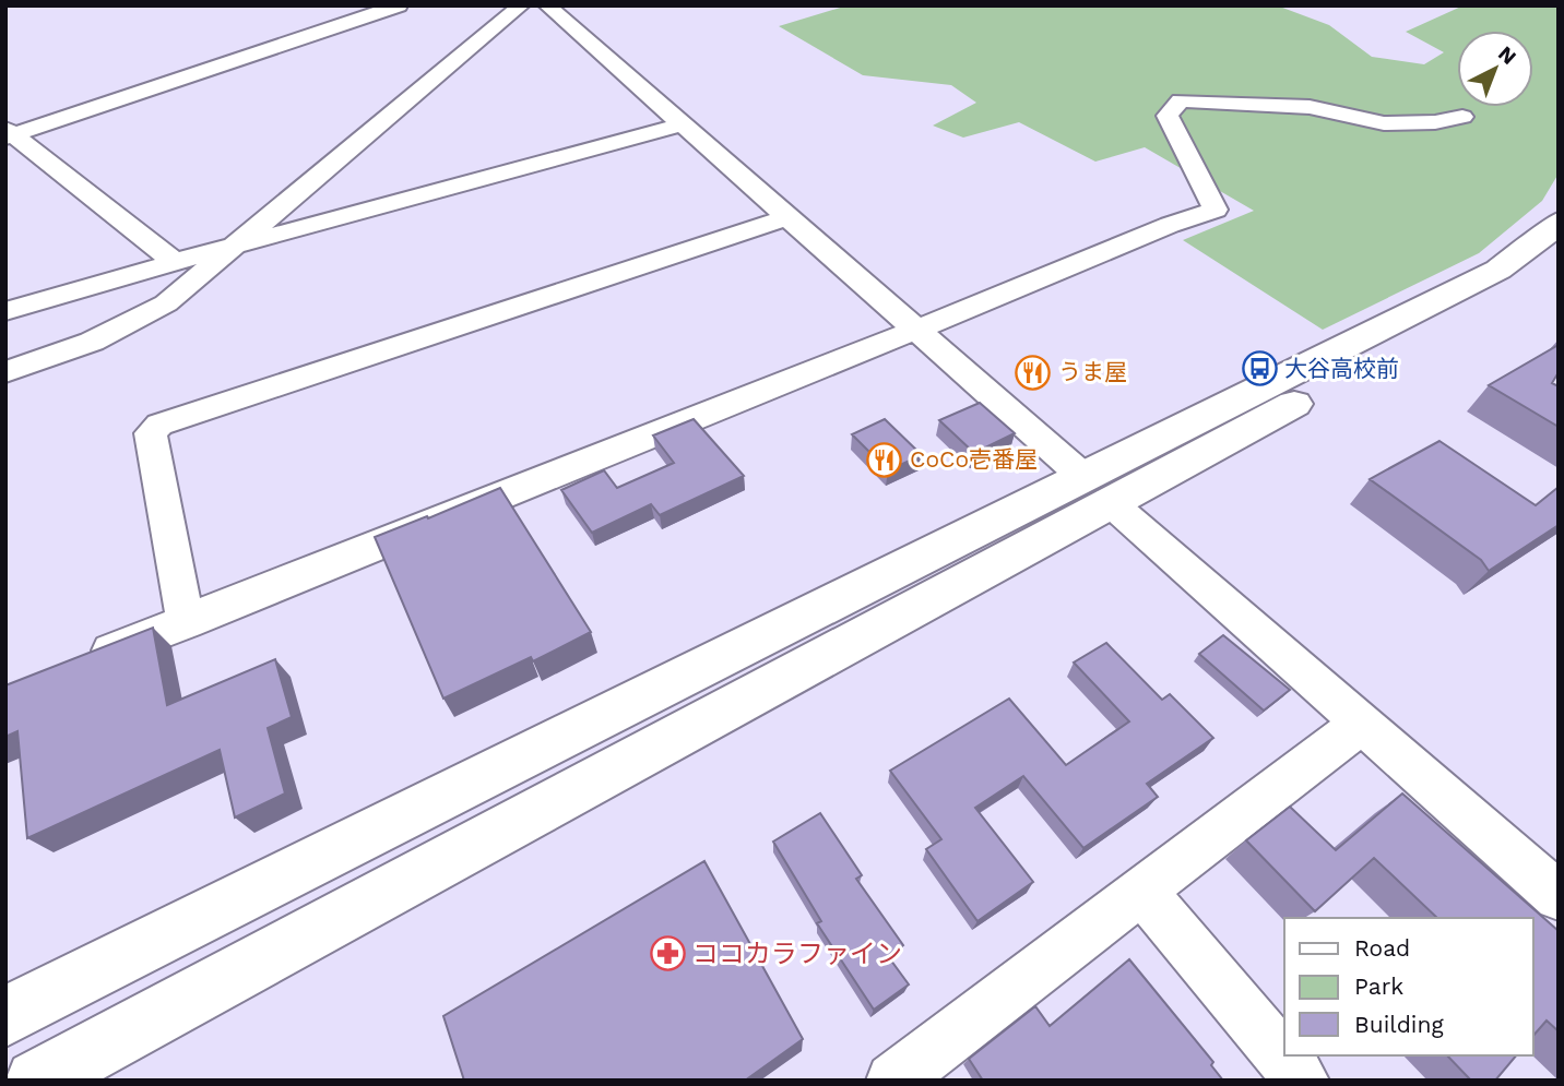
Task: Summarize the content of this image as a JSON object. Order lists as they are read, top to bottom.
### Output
{
  "places": {
    "bus stop": ["大谷高校前"],
    "restaurant": ["うま屋", "CoCo壱番屋"],
    "pharmacy": ["ココカラファイン"]
  },
  "legend": ["Road", "Park", "Building"],
  "north": "top right"
}
